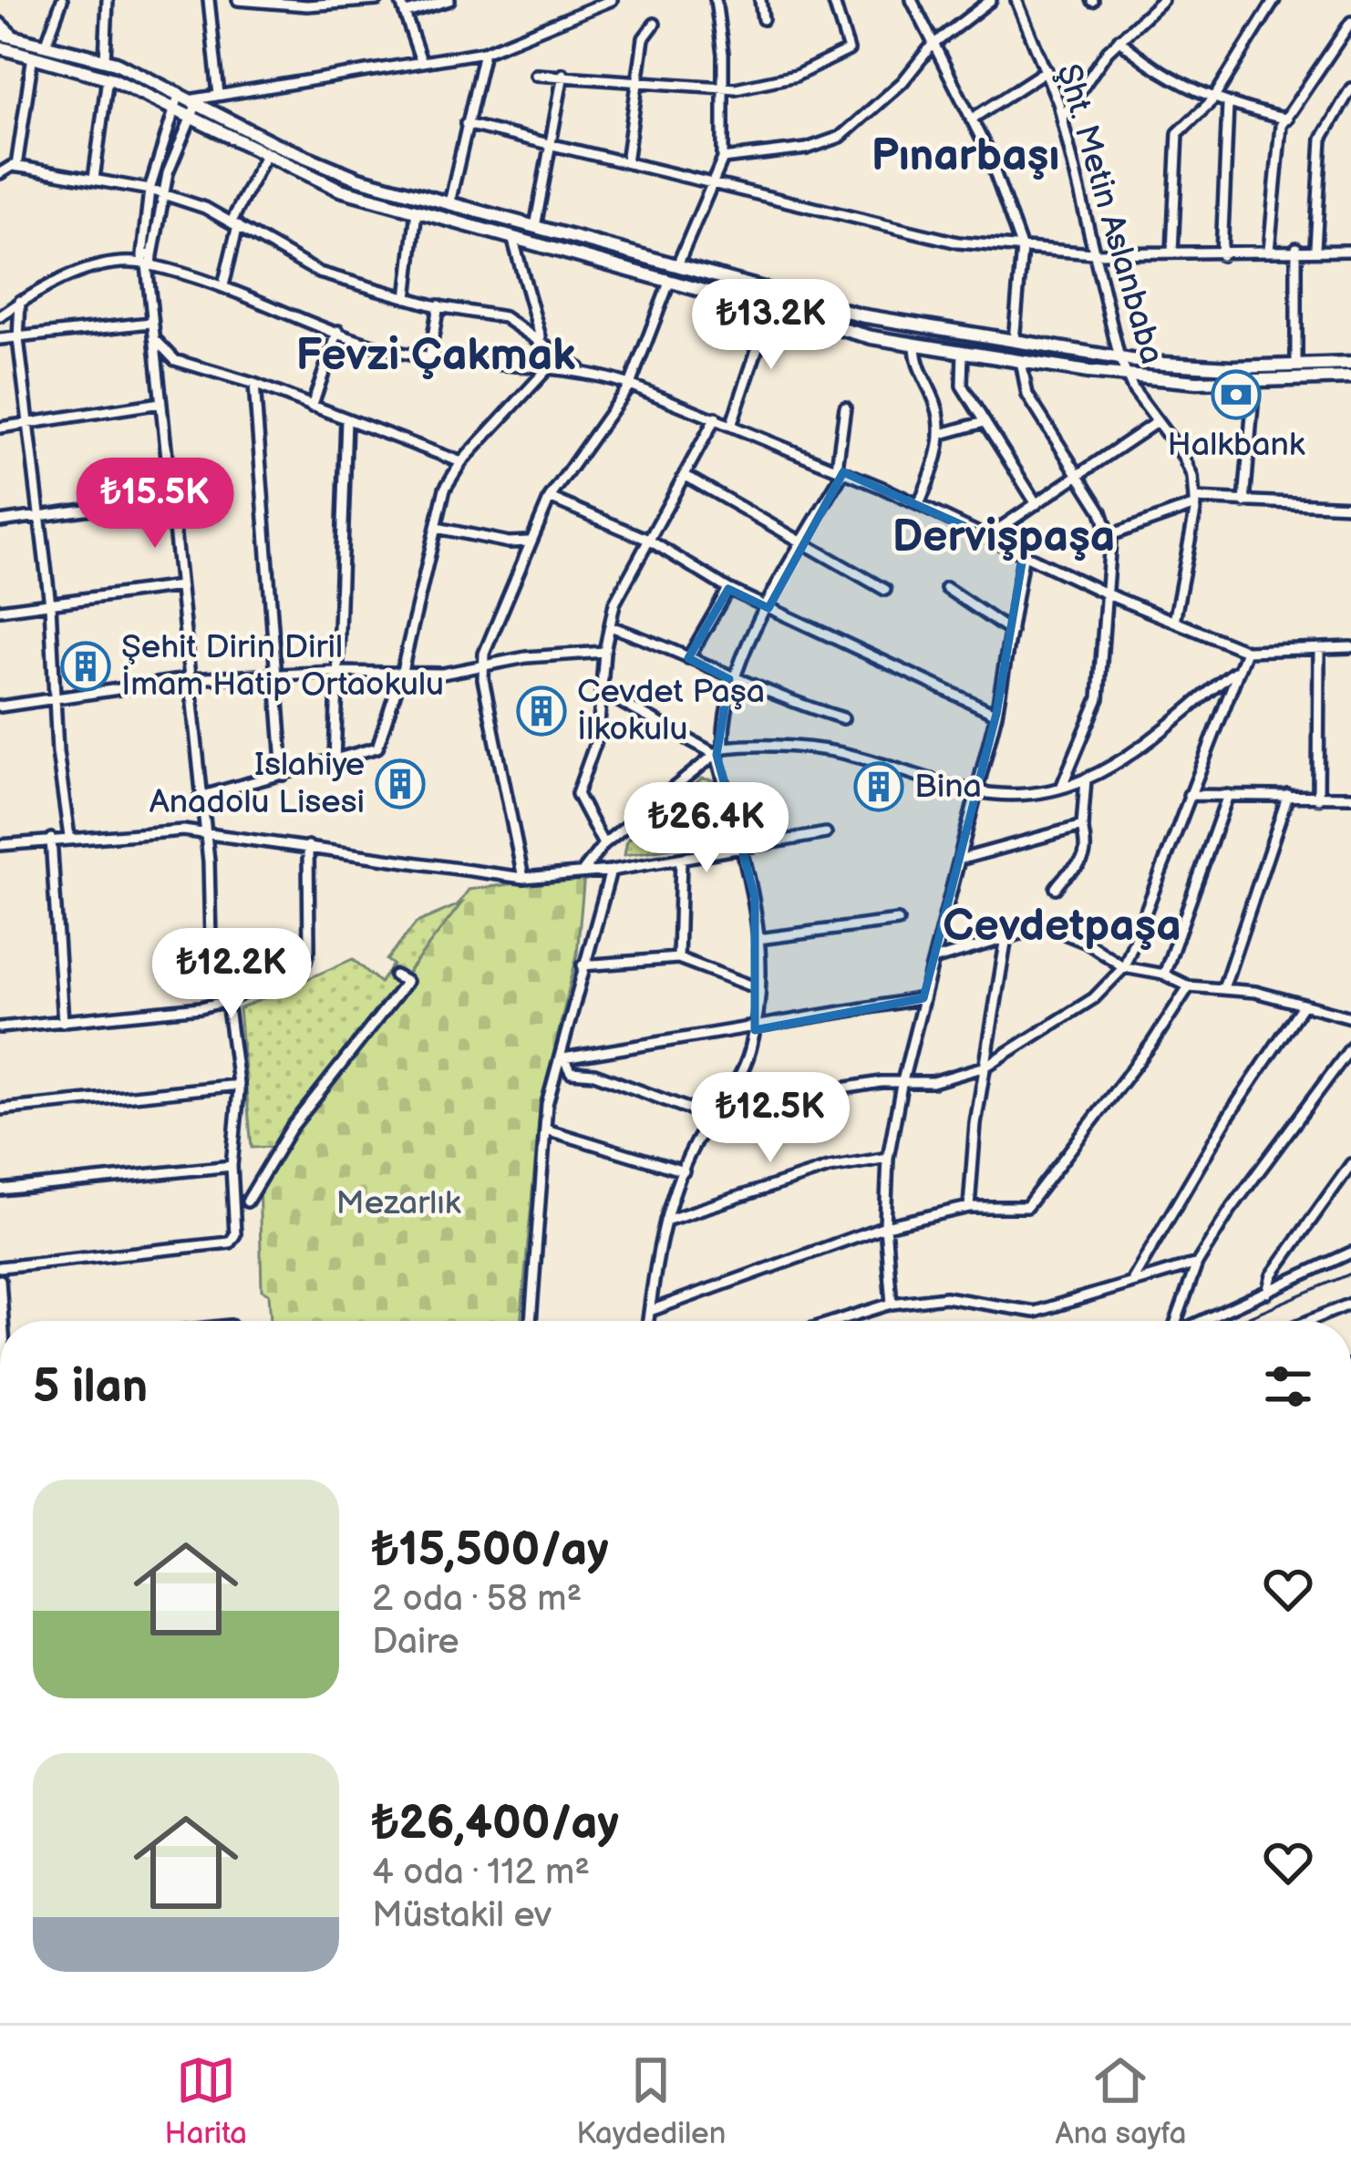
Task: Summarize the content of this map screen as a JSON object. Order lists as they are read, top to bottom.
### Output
{
  "streets": {
    "street": ["Şht. Metin Aslanbaba"]
  },
  "districts": [
    "Pınarbaşı",
    "Fevzi Çakmak",
    "Dervişpaşa",
    "Cevdetpaşa"
  ],
  "parks": ["Mezarlık"],
  "places": {
    "bank": ["Halkbank"],
    "building": [
      "Şehit Dirin Diril İmam Hatip Ortaokulu",
      "Cevdet Paşa İlkokulu",
      "Islahiye Anadolu Lisesi",
      "Bina"
    ]
  },
  "page": {
    "price": [
      "₺13.2K",
      "₺15.5K",
      "₺26.4K",
      "₺12.2K",
      "₺12.5K"
    ],
    "heading": "5 ilan",
    "list": [
      {
        "name": "₺15,500/ay",
        "note": "2 oda · 58 m² · Daire"
      },
      {
        "name": "₺26,400/ay",
        "note": "4 oda · 112 m² · Müstakil ev"
      }
    ],
    "tabs": ["Harita", "Kaydedilen", "Ana sayfa"]
  }
}
